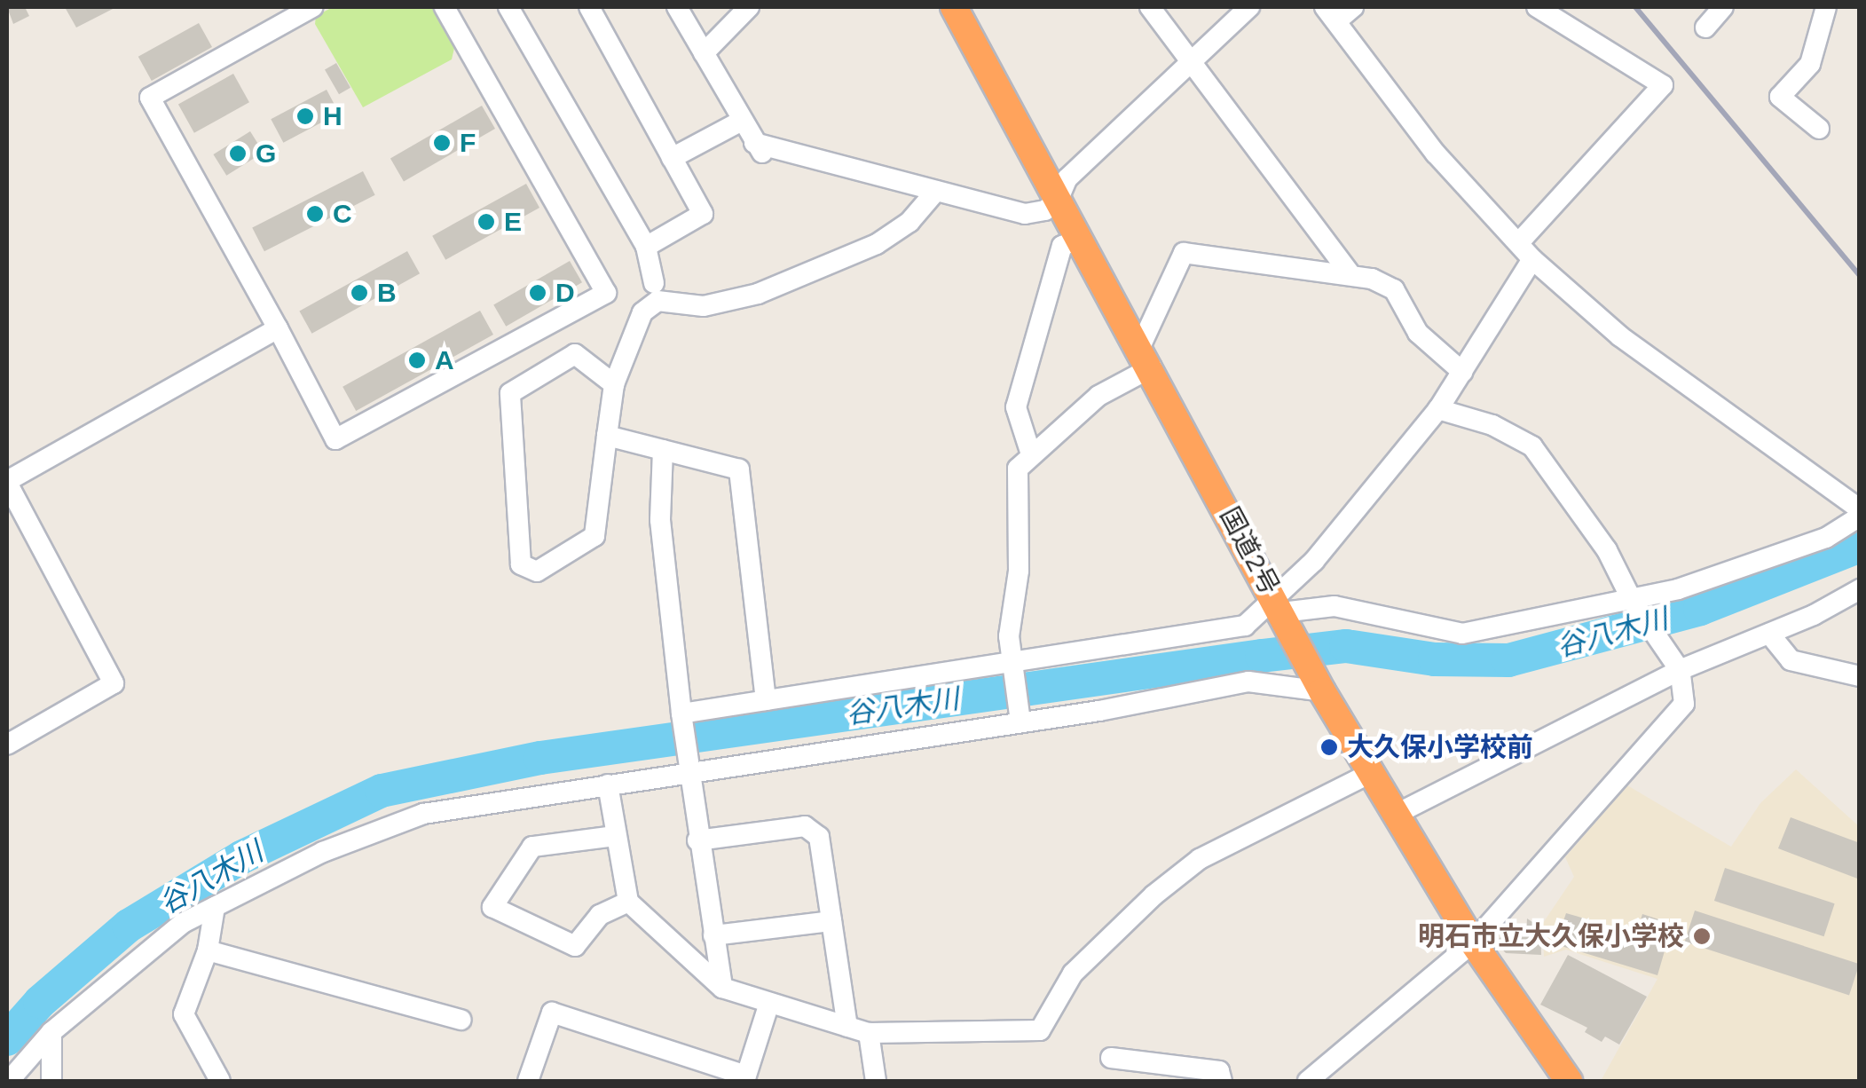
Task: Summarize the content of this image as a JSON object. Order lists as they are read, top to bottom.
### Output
{
  "streets": {
    "highway": ["国道2号"]
  },
  "water": ["谷八木川"],
  "places": [
    "H",
    "F",
    "G",
    "C",
    "E",
    "B",
    "D",
    "A",
    "大久保小学校前",
    "明石市立大久保小学校"
  ]
}
